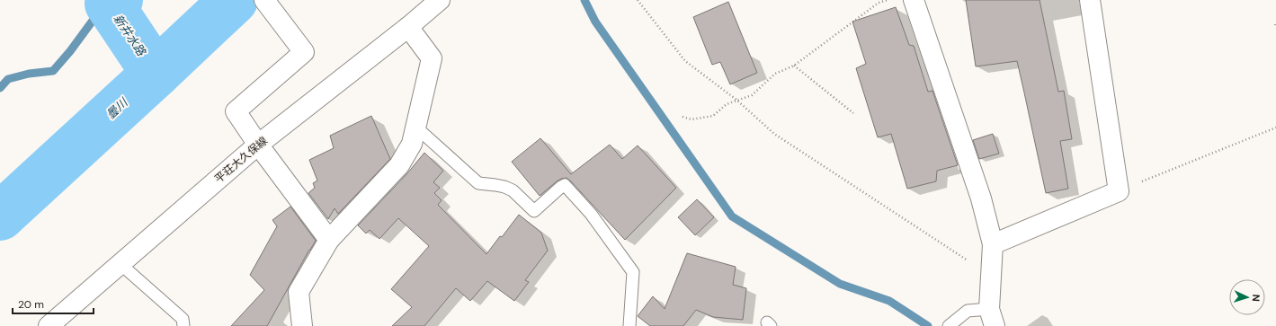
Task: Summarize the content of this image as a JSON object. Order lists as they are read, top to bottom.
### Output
{
  "streets": {
    "street": ["平荘大久保線"]
  },
  "water": ["新井水路", "曇川"],
  "scale_bar": "20 m",
  "north": "right"
}
